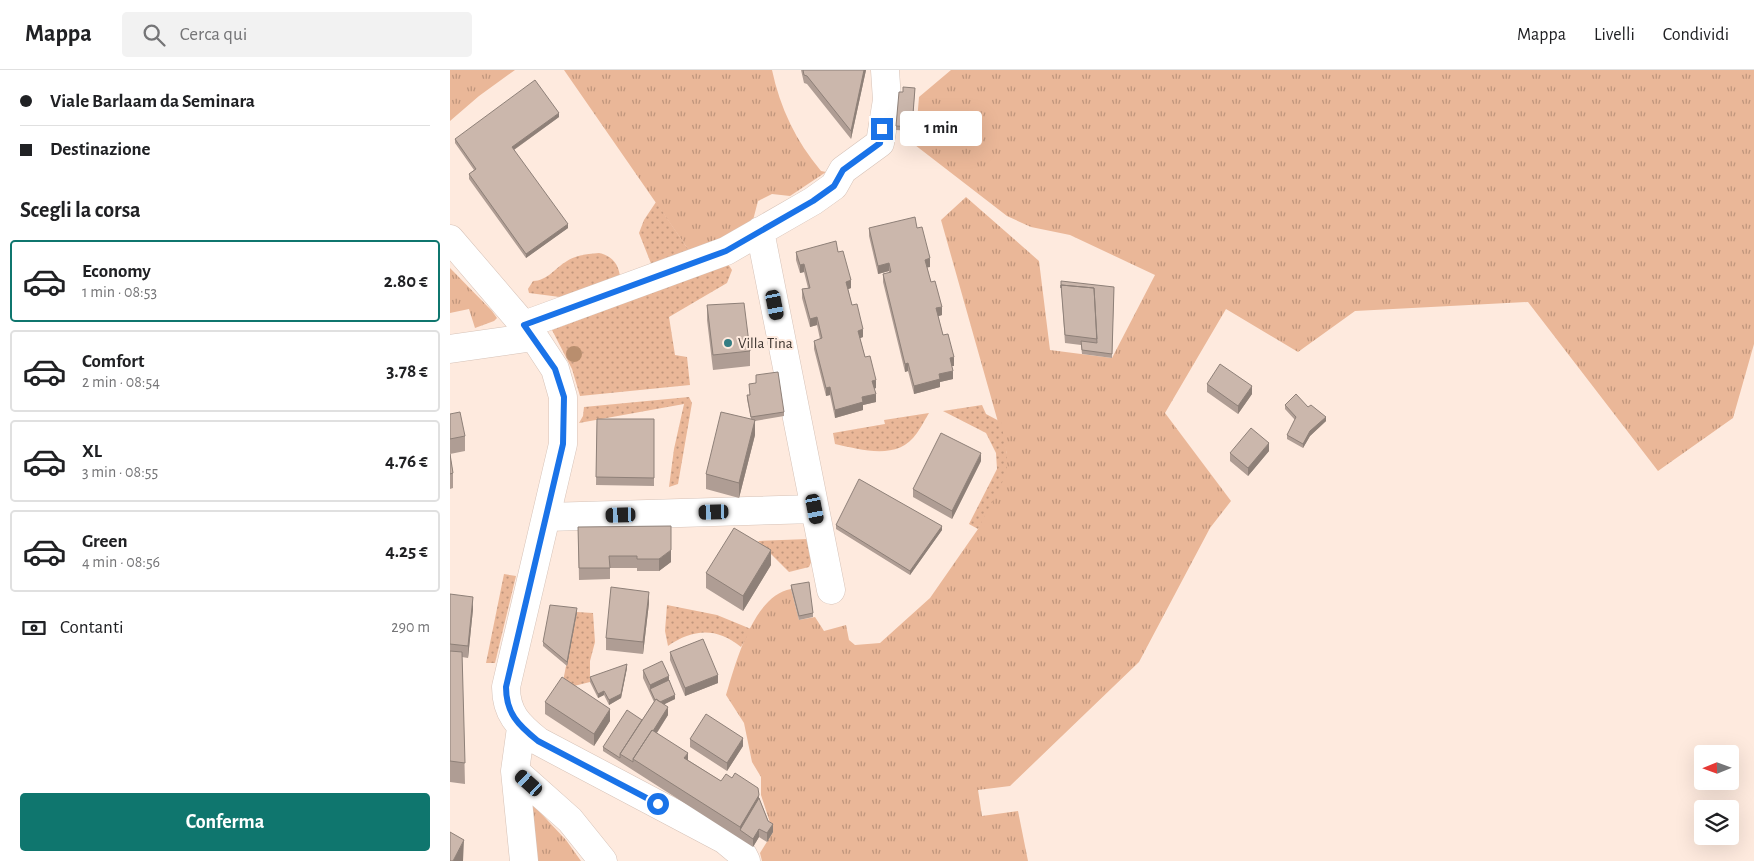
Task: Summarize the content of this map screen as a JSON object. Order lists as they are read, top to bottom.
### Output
{
  "places": ["Villa Tina"],
  "north": "left",
  "page": {
    "header": "Mappa",
    "search": "Cerca qui",
    "nav": ["Mappa", "Livelli", "Condividi"],
    "banner": ["Viale Barlaam da Seminara", "Destinazione"],
    "bubble": "1 min",
    "heading": "Scegli la corsa",
    "list": [
      {
        "name": "Economy",
        "note": "1 min · 08:53",
        "value": "2.80 €"
      },
      {
        "name": "Comfort",
        "note": "2 min · 08:54",
        "value": "3.78 €"
      },
      {
        "name": "XL",
        "note": "3 min · 08:55",
        "value": "4.76 €"
      },
      {
        "name": "Green",
        "note": "4 min · 08:56",
        "value": "4.25 €"
      }
    ],
    "pay": ["Contanti", "290 m"],
    "buttons": "Conferma"
  }
}
